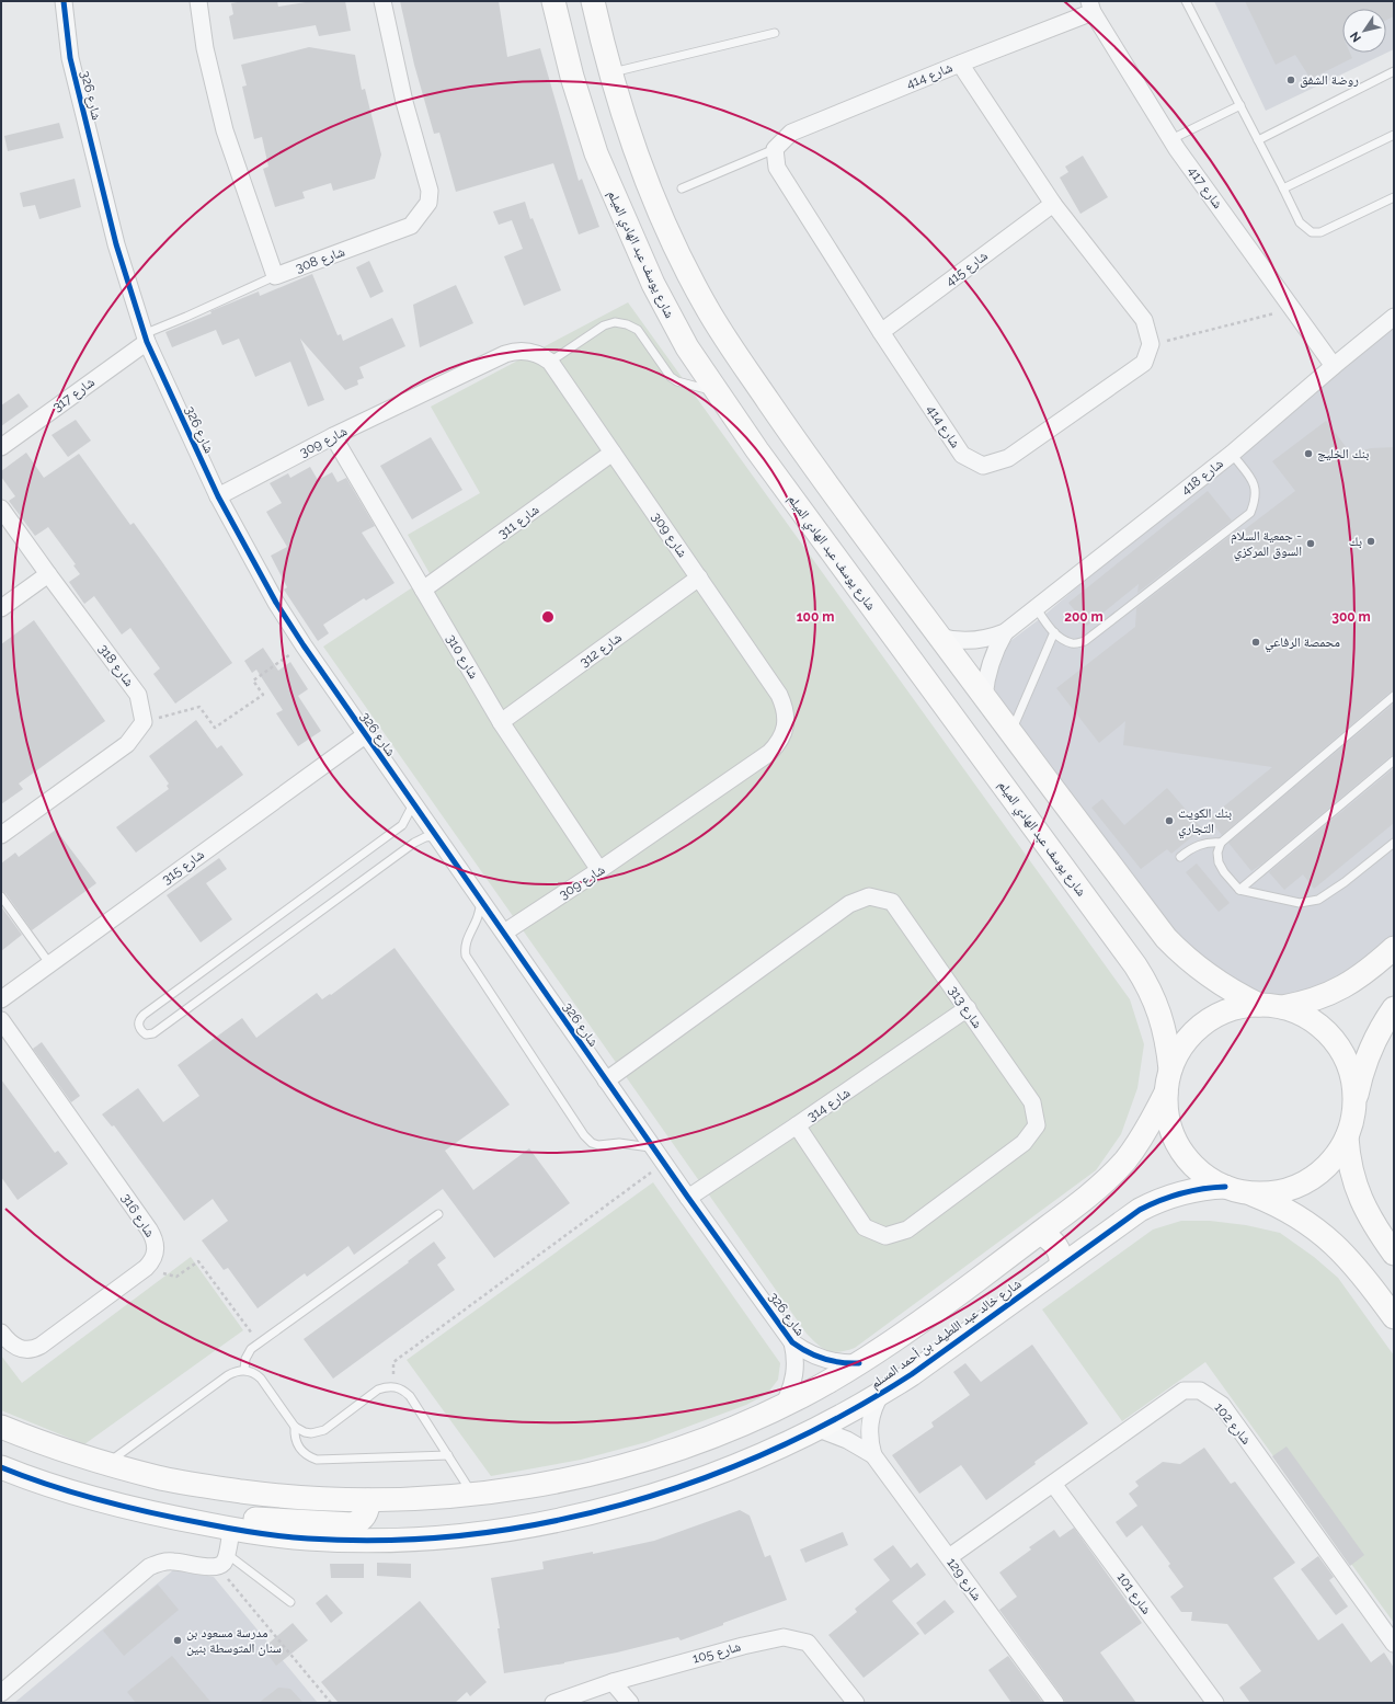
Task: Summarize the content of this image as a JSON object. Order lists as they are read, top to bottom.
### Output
{
  "streets": {
    "street": [
      "شارع 414",
      "شارع 326",
      "شارع 417",
      "شارع يوسف عبد الهادي الميلم",
      "شارع 308",
      "شارع 415",
      "شارع 317",
      "شارع 309",
      "شارع 418",
      "شارع 311",
      "شارع 312",
      "شارع 310",
      "شارع 318",
      "شارع 315",
      "شارع 313",
      "شارع 314",
      "شارع 316",
      "شارع خالد عبد اللطيف بن أحمد المسلم",
      "شارع 102",
      "شارع 129",
      "شارع 101",
      "شارع 105"
    ]
  },
  "crossings": [
    ["شارع 414", "شارع 417"],
    ["شارع 414", "شارع 415"],
    ["شارع 326", "شارع 317"],
    ["شارع 326", "شارع 309"],
    ["شارع 326", "شارع 315"],
    ["شارع 326", "شارع 313"],
    ["شارع 326", "شارع 314"],
    ["شارع 326", "شارع خالد عبد اللطيف بن أحمد المسلم"],
    ["شارع 417", "شارع 418"],
    ["شارع 309", "شارع 311"],
    ["شارع 309", "شارع 312"],
    ["شارع 309", "شارع 310"],
    ["شارع 311", "شارع 310"],
    ["شارع 312", "شارع 310"],
    ["شارع 313", "شارع 314"],
    ["شارع خالد عبد اللطيف بن أحمد المسلم", "شارع 129"],
    ["شارع 102", "شارع 129"],
    ["شارع 102", "شارع 101"]
  ],
  "places": [
    "روضة الشفق",
    "بنك الخليج",
    "بك",
    "جمعية السلام - السوق المركزي",
    "محمصة الرفاعي",
    "بنك الكويت التجاري",
    "مدرسة مسعود بن سنان المتوسطة بنين"
  ],
  "north": "bottom left",
  "rings": ["100 m", "200 m", "300 m"]
}
